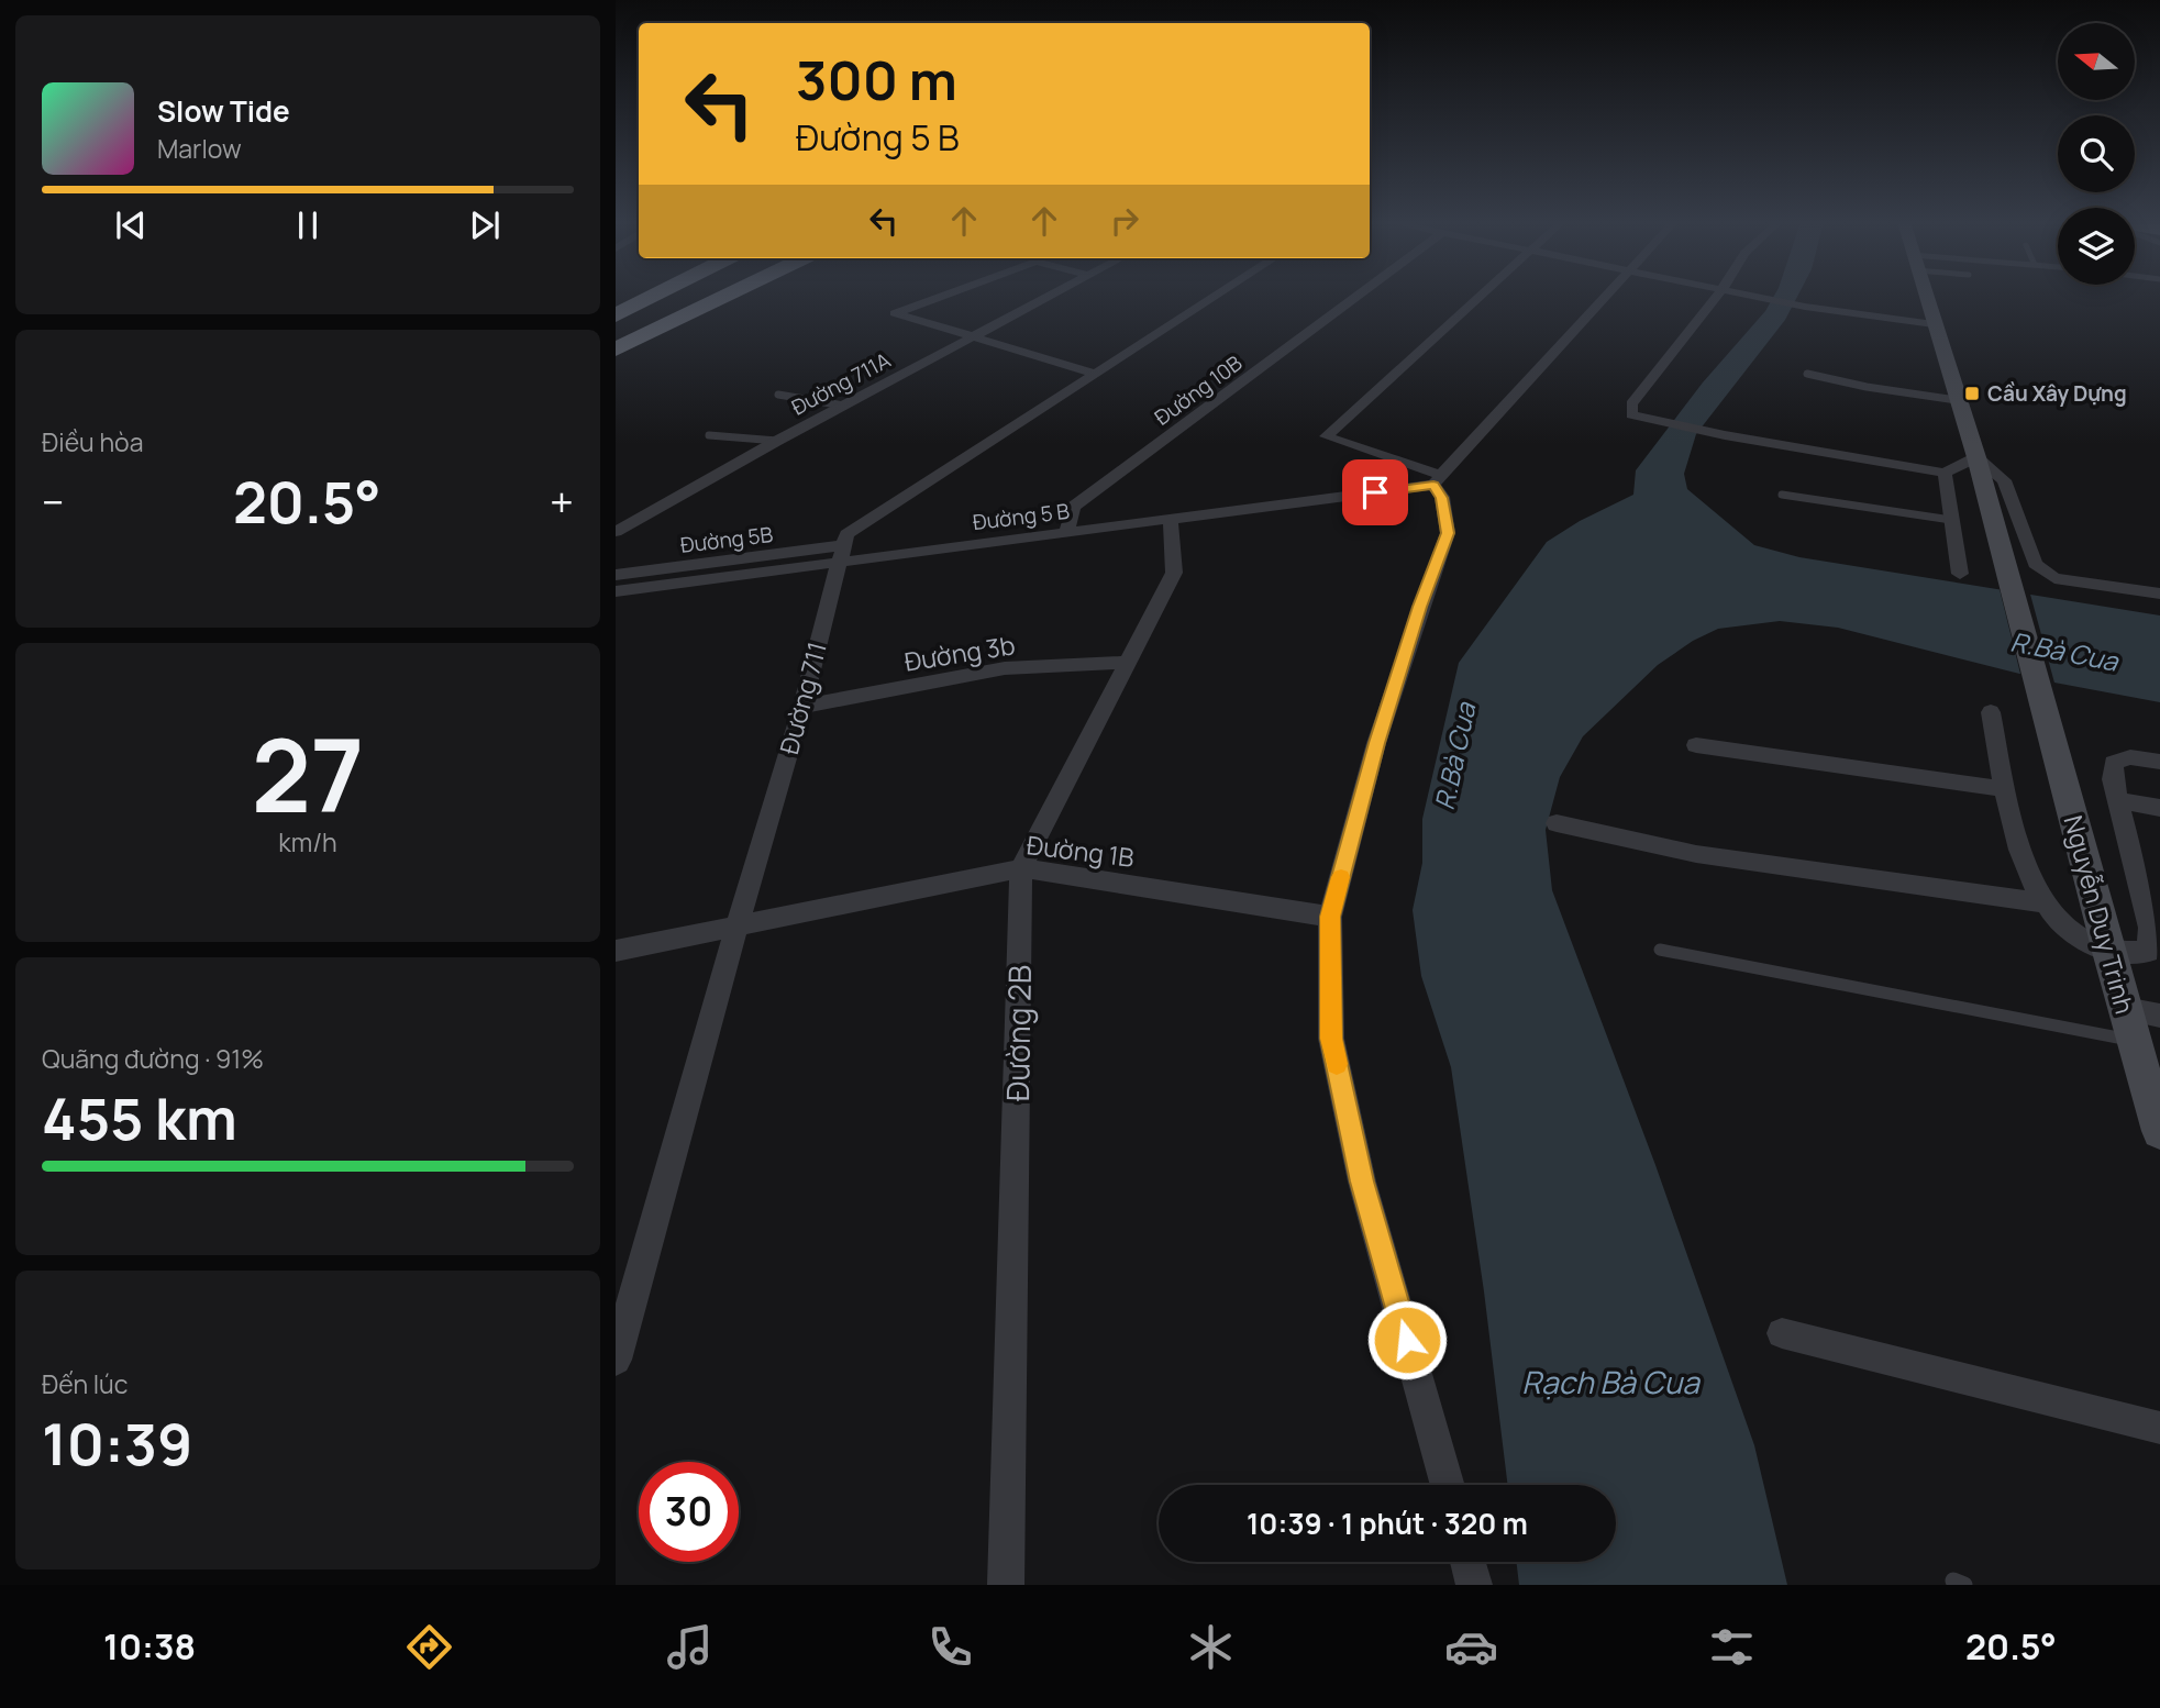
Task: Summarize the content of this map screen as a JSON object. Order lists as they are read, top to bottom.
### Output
{
  "streets": {
    "main road": ["Nguyễn Duy Trinh"],
    "street": [
      "Đường 711A",
      "Đường 10B",
      "Đường 5 B",
      "Đường 5B",
      "Đường 3b",
      "Đường 711",
      "Đường 1B",
      "Đường 2B"
    ]
  },
  "crossings": [
    ["Đường 10B", "Đường 5 B"],
    ["Đường 5 B", "Đường 5B"],
    ["Đường 5 B", "Đường 711"],
    ["Đường 5 B", "Đường 2B"],
    ["Đường 5B", "Đường 711"],
    ["Đường 3b", "Đường 711"],
    ["Đường 3b", "Đường 2B"],
    ["Đường 711", "Đường 1B"],
    ["Đường 1B", "Đường 2B"]
  ],
  "water": ["R.Bà Cua", "Rạch Bà Cua"],
  "places": {
    "transit": ["Cầu Xây Dựng"]
  },
  "north": "left",
  "page": {
    "turn": ["300 m", "Đường 5 B"],
    "song": ["Slow Tide", "Marlow"],
    "tile": [
      "Điều hòa",
      ["27", "km/h"],
      ["Quãng đường · 91%", "455 km"],
      ["Đến lúc", "10:39"]
    ],
    "heat": ["−", "20.5°", "+"],
    "limit": "30",
    "trip": "10:39 · 1 phút · 320 m",
    "tabs": ["10:38", "20.5°"]
  }
}
